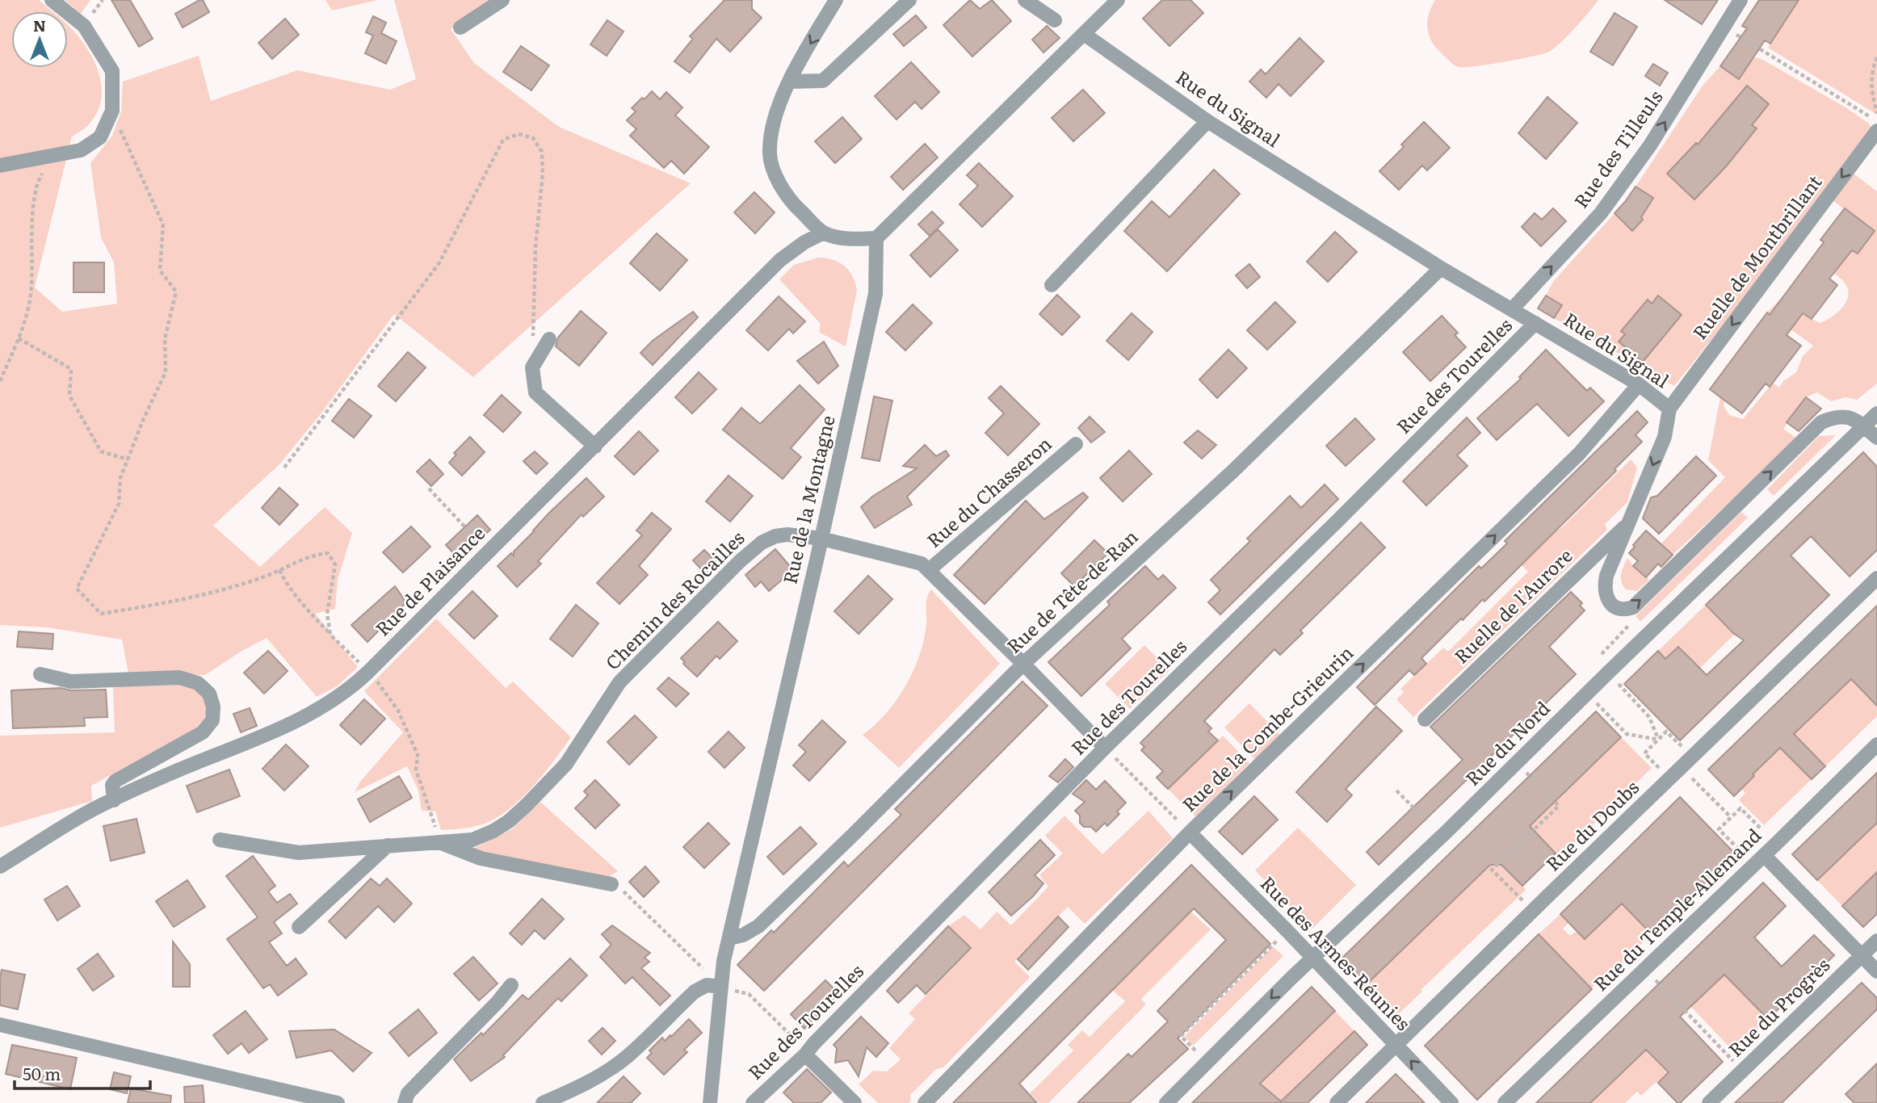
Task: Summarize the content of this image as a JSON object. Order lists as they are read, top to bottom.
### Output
{
  "streets": {
    "street": [
      "Rue du Signal",
      "Rue des Tilleuls",
      "Ruelle de Montbrillant",
      "Rue des Tourelles",
      "Rue du Chasseron",
      "Rue de la Montagne",
      "Rue de Plaisance",
      "Rue de Tête-de-Ran",
      "Chemin des Rocailles",
      "Ruelle de l'Aurore",
      "Rue de la Combe-Grieurin",
      "Rue du Nord",
      "Rue du Doubs",
      "Rue du Temple-Allemand",
      "Rue des Armes-Réunies",
      "Rue du Progrès"
    ]
  },
  "crossings": [
    ["Rue du Signal", "Rue des Tilleuls"],
    ["Rue du Signal", "Ruelle de Montbrillant"],
    ["Rue du Signal", "Rue des Tourelles"],
    ["Rue du Signal", "Rue de Tête-de-Ran"],
    ["Rue du Signal", "Ruelle de l'Aurore"],
    ["Rue du Signal", "Rue de la Combe-Grieurin"],
    ["Rue du Signal", "Rue du Nord"],
    ["Rue du Chasseron", "Chemin des Rocailles"],
    ["Rue de la Montagne", "Rue de Tête-de-Ran"],
    ["Rue de la Montagne", "Chemin des Rocailles"],
    ["Rue de la Combe-Grieurin", "Rue des Armes-Réunies"],
    ["Rue du Nord", "Rue des Armes-Réunies"],
    ["Rue du Doubs", "Rue des Armes-Réunies"]
  ],
  "one_way": ["Rue des Tilleuls", "Ruelle de Montbrillant", "Rue de la Combe-Grieurin"],
  "scale_bar": "50 m",
  "north": "top"
}
